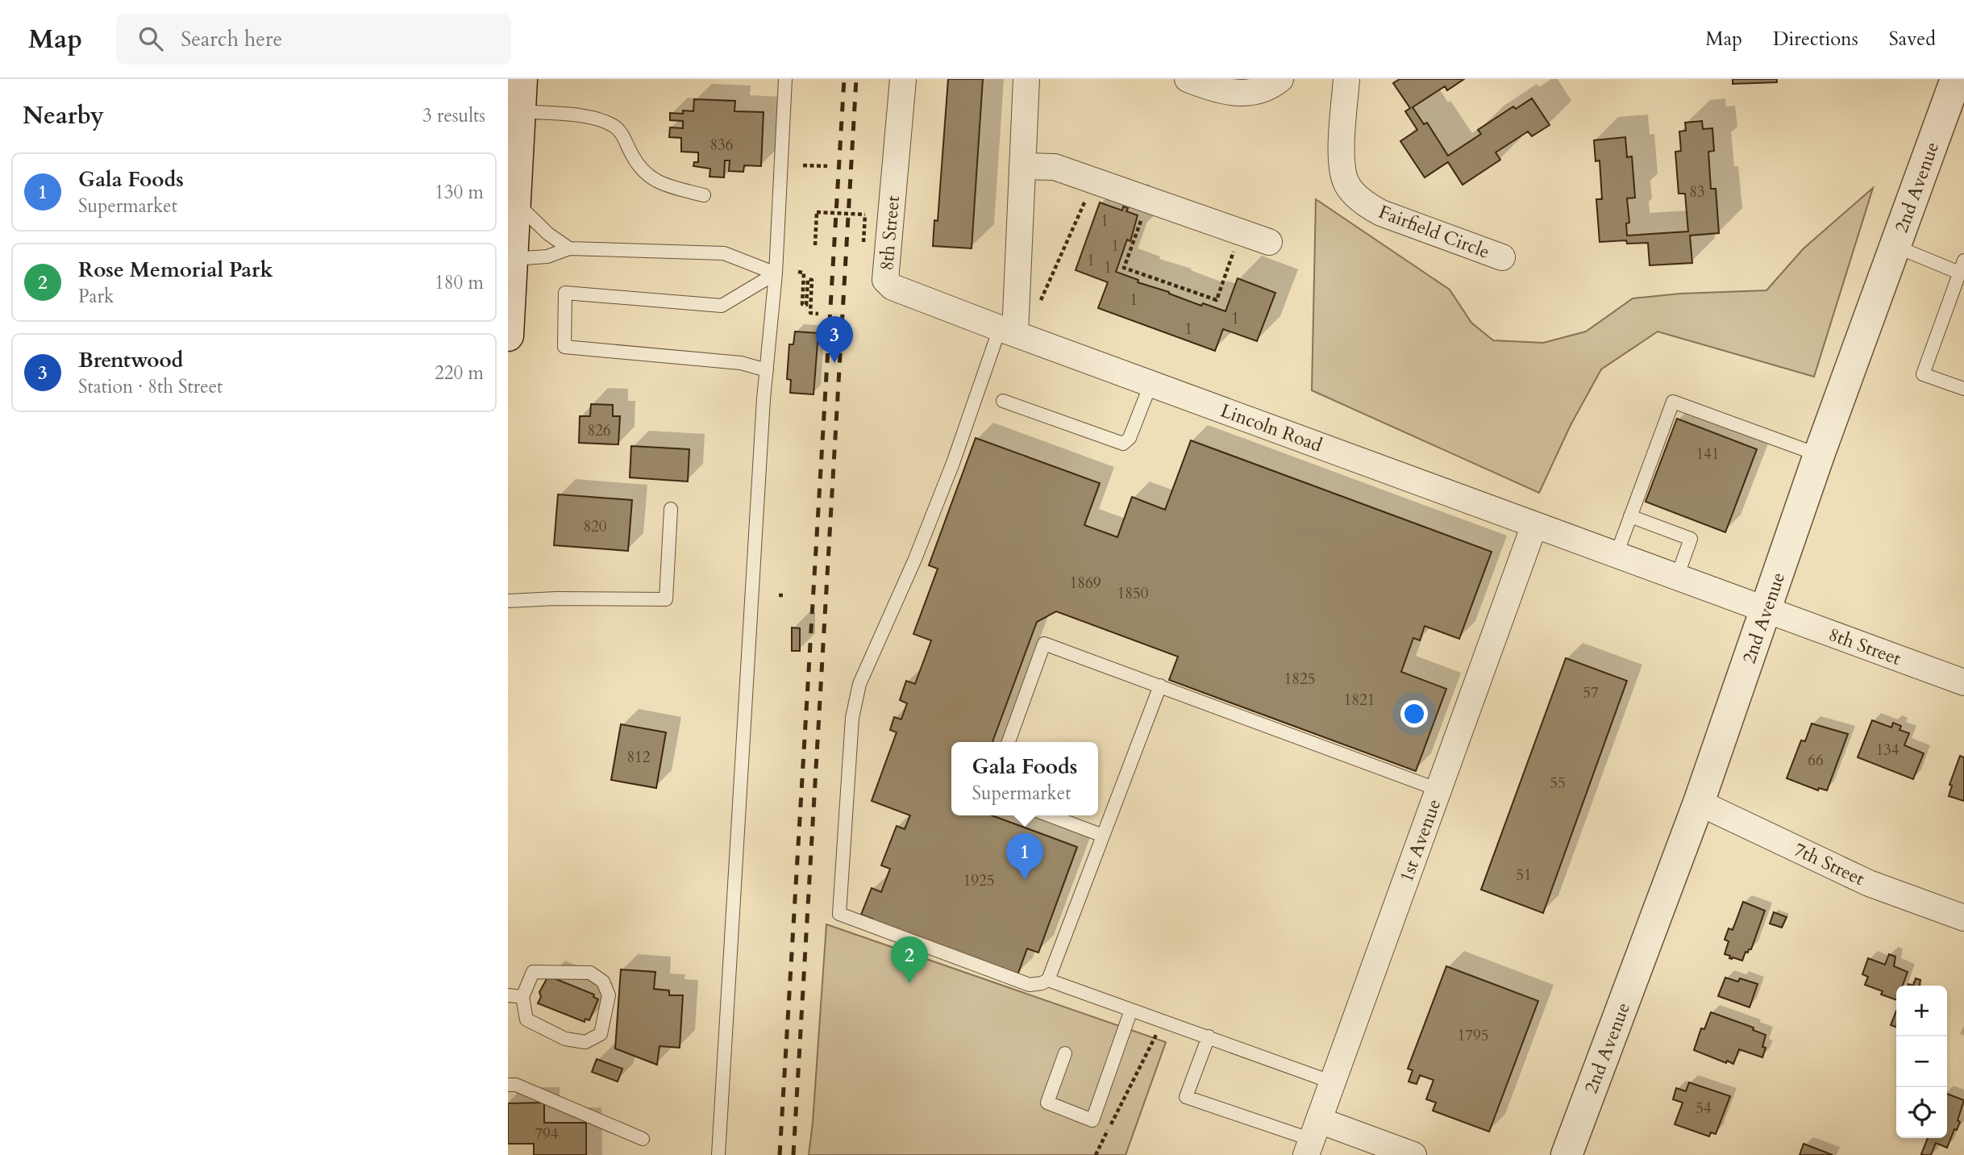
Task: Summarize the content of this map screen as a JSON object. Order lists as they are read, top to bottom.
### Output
{
  "streets": {
    "street": [
      "2nd Avenue",
      "Fairfield Circle",
      "8th Street",
      "Lincoln Road",
      "1st Avenue",
      "7th Street"
    ]
  },
  "crossings": [
    ["2nd Avenue", "8th Street"],
    ["2nd Avenue", "Lincoln Road"],
    ["2nd Avenue", "7th Street"],
    ["8th Street", "Lincoln Road"],
    ["Lincoln Road", "1st Avenue"]
  ],
  "house_numbers": [
    "836",
    "83",
    "1",
    "1",
    "1",
    "1",
    "1",
    "1",
    "1",
    "826",
    "141",
    "820",
    "1869",
    "1850",
    "1825",
    "57",
    "1821",
    "134",
    "812",
    "66",
    "55",
    "51",
    "1925",
    "1795",
    "54",
    "794"
  ],
  "page": {
    "header": "Map",
    "search": "Search here",
    "nav": ["Map", "Directions", "Saved"],
    "heading": ["Nearby", "3 results"],
    "list": [
      {
        "mark": "1",
        "name": "Gala Foods",
        "note": "Supermarket",
        "value": "130 m"
      },
      {
        "mark": "2",
        "name": "Rose Memorial Park",
        "note": "Park",
        "value": "180 m"
      },
      {
        "mark": "3",
        "name": "Brentwood",
        "note": "Station · 8th Street",
        "value": "220 m"
      }
    ],
    "pins": ["3", "1", "2"],
    "popup": ["Gala Foods", "Supermarket"],
    "map_buttons": ["+", "−"]
  }
}
